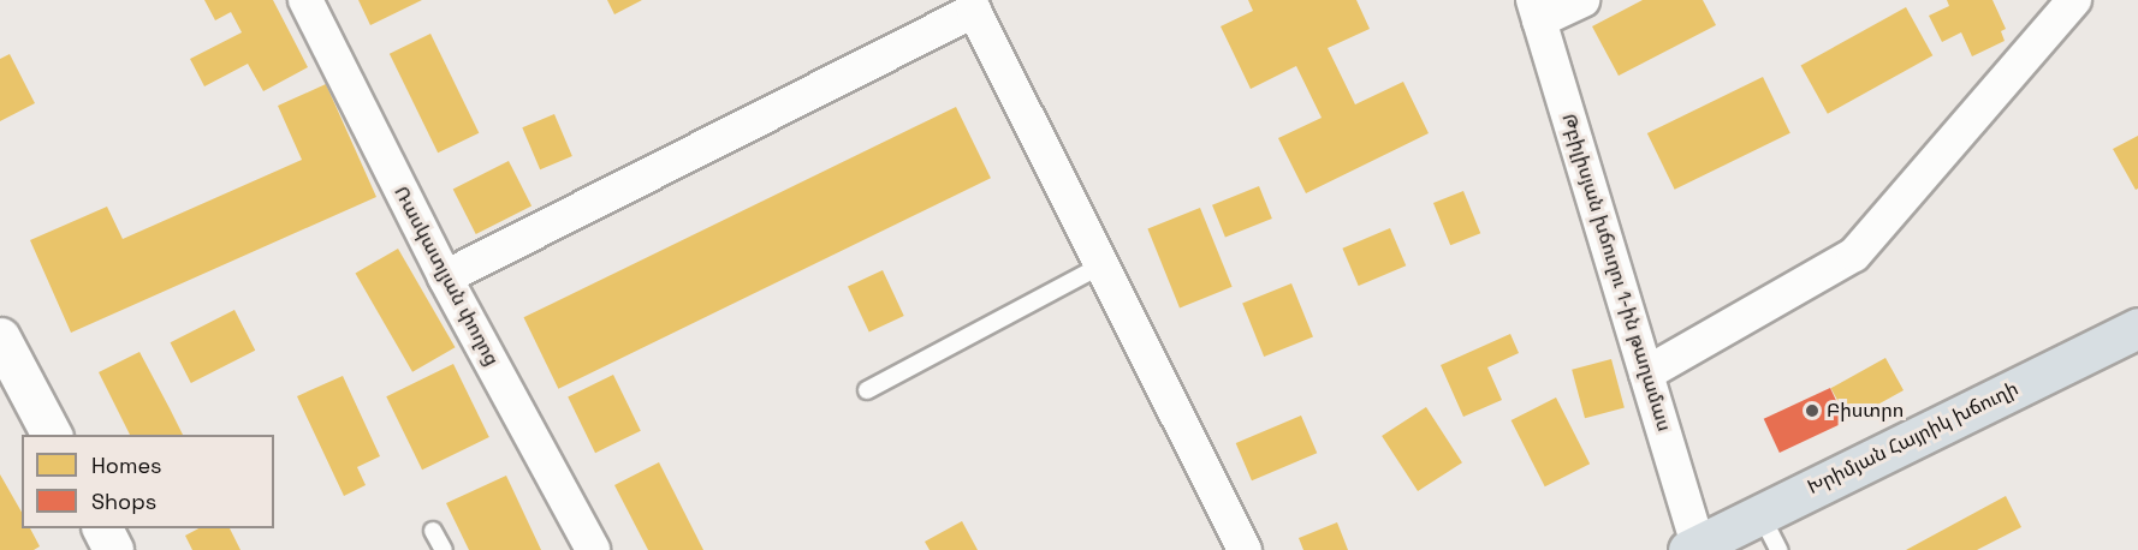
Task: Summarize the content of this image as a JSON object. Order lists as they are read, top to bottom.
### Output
{
  "streets": {
    "highway": ["Խրիմյան Հայրիկ խճուղի"],
    "street": ["Թբիլիսյան խճուղու 1-ին թաղամաս", "Ռասկատլյան փողոց"]
  },
  "crossings": [
    ["Թբիլիսյան խճուղու 1-ին թաղամաս", "Խրիմյան Հայրիկ խճուղի"]
  ],
  "places": ["Բիստրո"],
  "legend": ["Homes", "Shops"]
}
